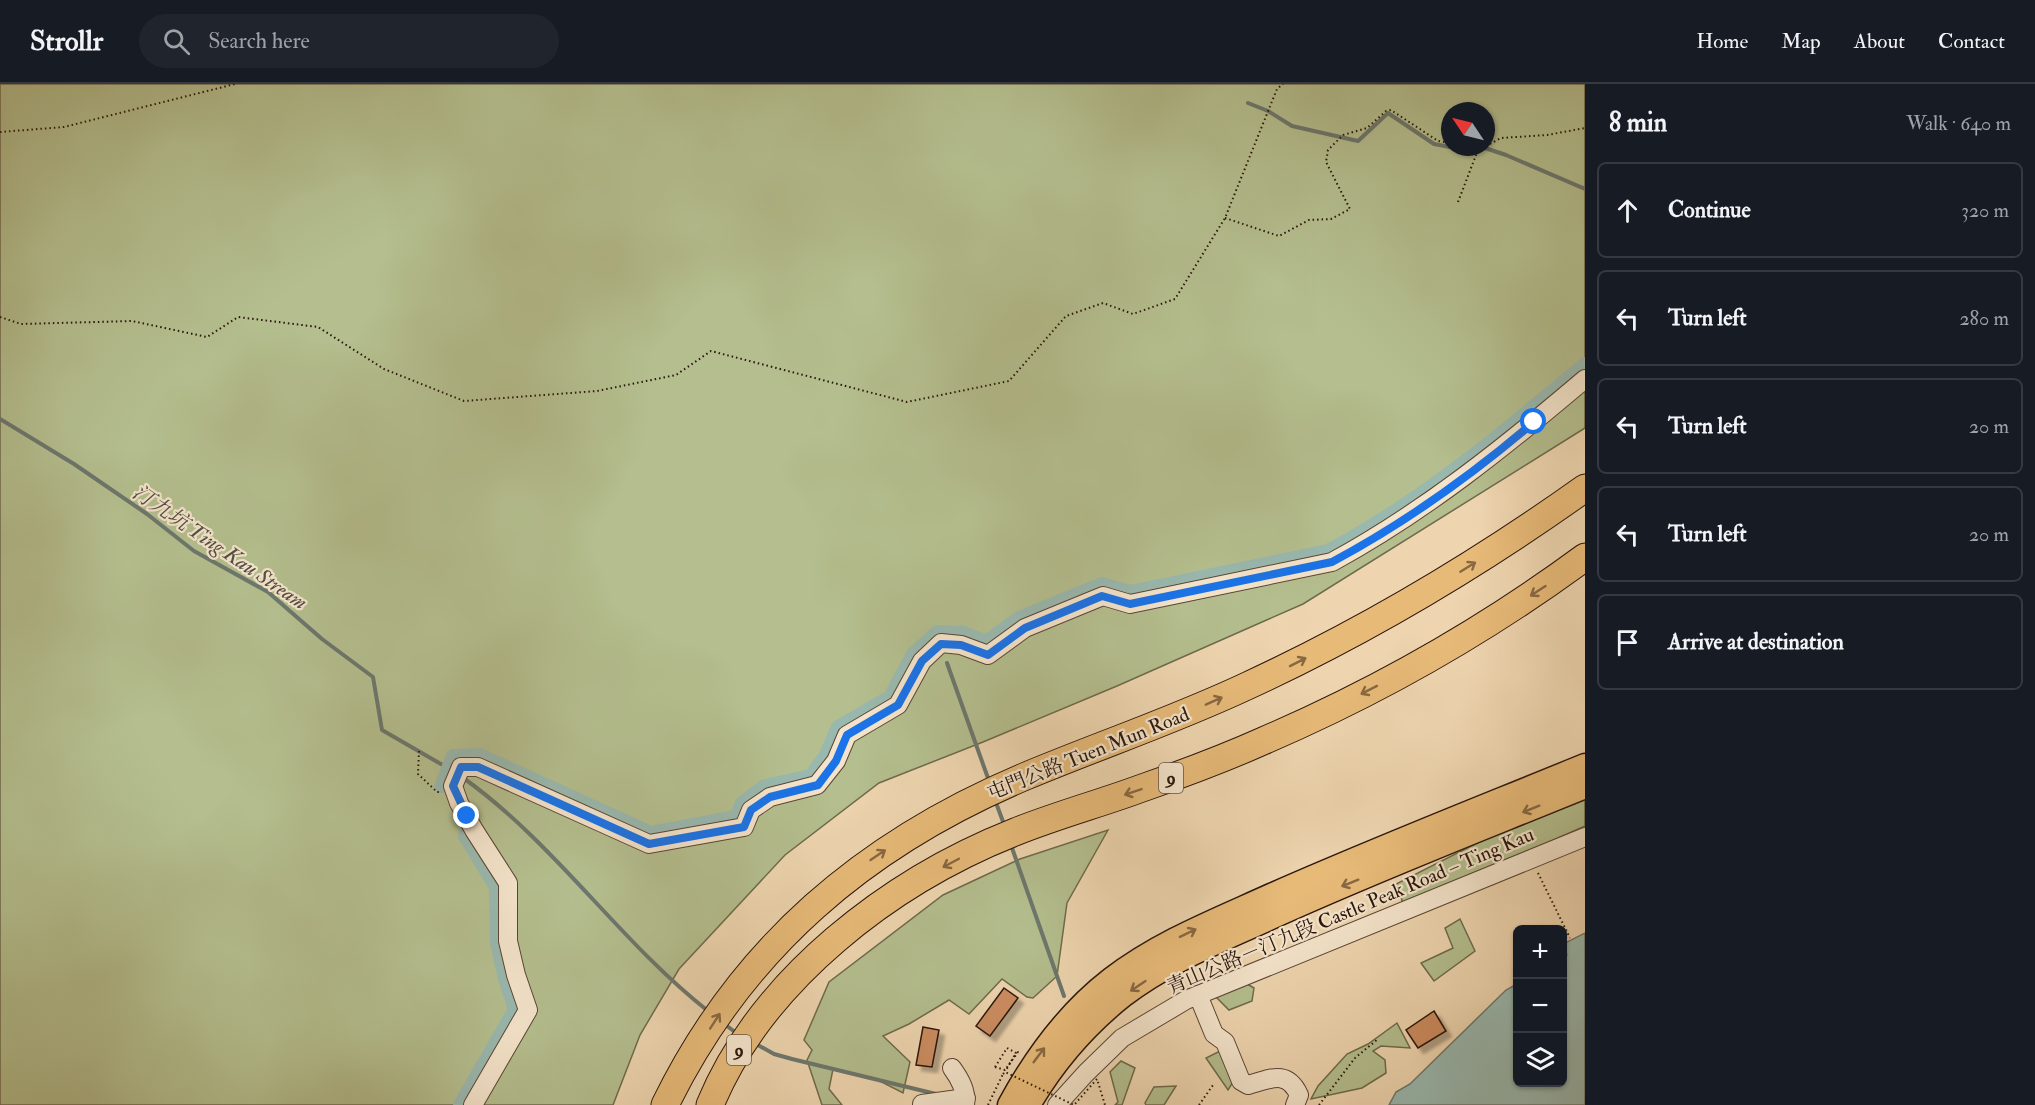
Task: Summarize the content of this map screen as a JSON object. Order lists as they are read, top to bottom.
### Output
{
  "streets": {
    "highway": ["屯門公路 Tuen Mun Road", "9"],
    "street": ["青山公路－汀九段 Castle Peak Road – Ting Kau"]
  },
  "water": ["汀九坑 Ting Kau Stream"],
  "north": "top left",
  "page": {
    "header": "Strollr",
    "search": "Search here",
    "nav": [
      "Home",
      "Map",
      "About",
      "Contact"
    ],
    "heading": ["8 min", "Walk · 640 m"],
    "list": [
      ["Continue", "320 m"],
      ["Turn left", "280 m"],
      ["Turn left", "20 m"],
      ["Turn left", "20 m"],
      "Arrive at destination"
    ],
    "map_buttons": ["+", "−"]
  }
}
